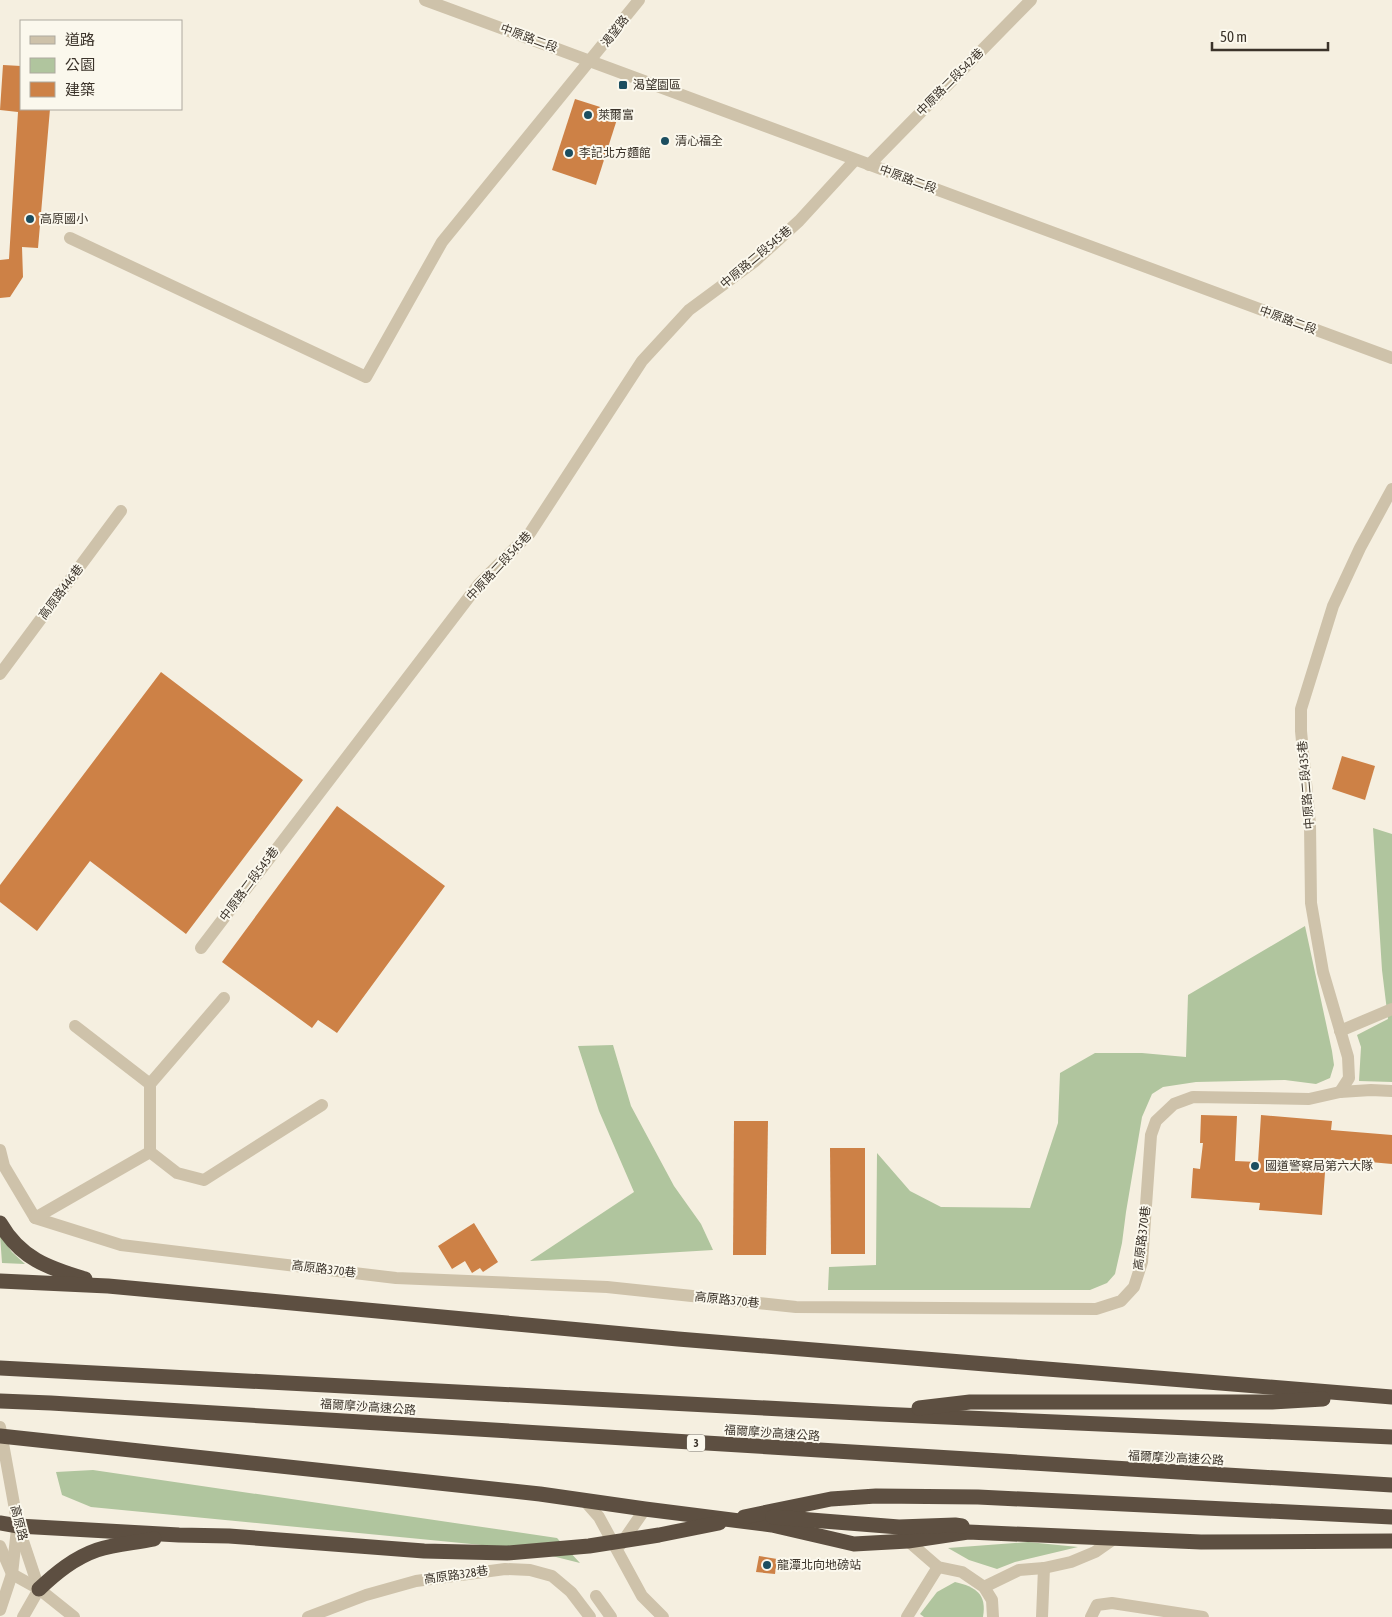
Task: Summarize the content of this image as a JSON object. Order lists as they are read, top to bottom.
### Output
{
  "streets": {
    "highway": ["福爾摩沙高速公路", "3"],
    "street": [
      "渴望路",
      "中原路二段",
      "中原路二段542巷",
      "中原路二段545巷",
      "高原路446巷",
      "中原路二段435巷",
      "高原路370巷",
      "高原路",
      "高原路328巷"
    ]
  },
  "crossings": [
    ["渴望路", "中原路二段"],
    ["中原路二段", "中原路二段542巷"],
    ["中原路二段", "中原路二段545巷"],
    ["中原路二段435巷", "高原路370巷"]
  ],
  "places": {
    "transit": ["渴望園區"],
    "other": [
      "萊爾富",
      "清心福全",
      "李記北方麵館",
      "高原國小",
      "國道警察局第六大隊",
      "龍潭北向地磅站"
    ]
  },
  "legend": ["道路", "公園", "建築"],
  "scale_bar": "50 m"
}
